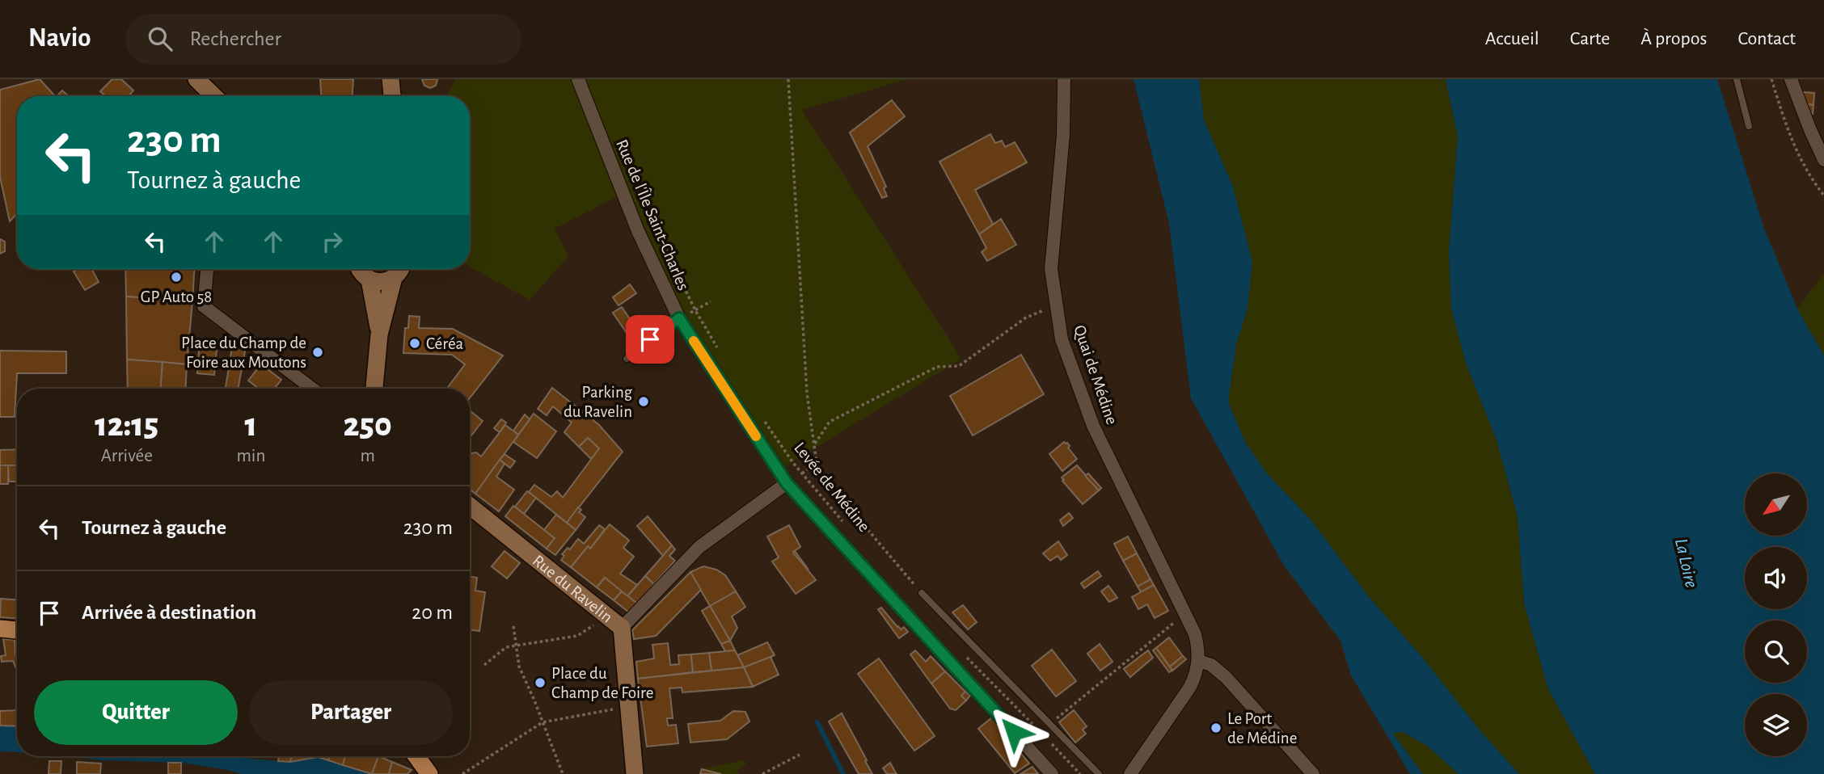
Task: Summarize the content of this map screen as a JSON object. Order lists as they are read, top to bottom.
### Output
{
  "streets": {
    "main road": ["Rue du Ravelin"],
    "street": ["Rue de l'Île Saint-Charles", "Quai de Médine"],
    "path": ["Levée de Médine"]
  },
  "water": ["La Loire"],
  "places": [
    "GP Auto 58",
    "Céréa",
    "Place du Champ de Foire aux Moutons",
    "Parking du Ravelin",
    "Place du Champ de Foire",
    "Le Port de Médine"
  ],
  "north": "bottom left",
  "page": {
    "header": "Navio",
    "search": "Rechercher",
    "nav": [
      "Accueil",
      "Carte",
      "À propos",
      "Contact"
    ],
    "turn": ["230 m", "Tournez à gauche"],
    "eta": [
      "12:15",
      "Arrivée",
      "1",
      "min",
      "250",
      "m"
    ],
    "list": [
      {
        "name": "Tournez à gauche",
        "value": "230 m"
      },
      {
        "name": "Arrivée à destination",
        "value": "20 m"
      }
    ],
    "buttons": ["Quitter", "Partager"]
  }
}
